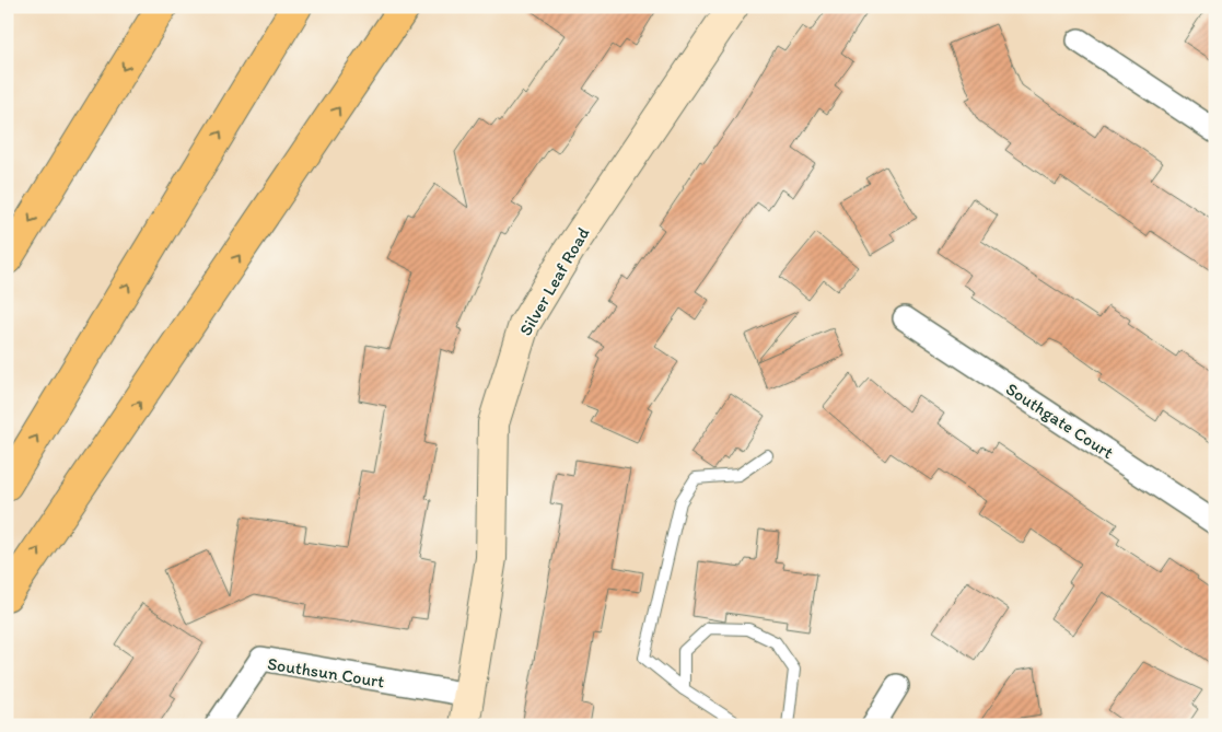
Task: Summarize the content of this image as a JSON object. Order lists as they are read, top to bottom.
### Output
{
  "streets": {
    "street": ["Silver Leaf Road", "Southgate Court", "Southsun Court"]
  },
  "crossings": [
    ["Silver Leaf Road", "Southsun Court"]
  ]
}
